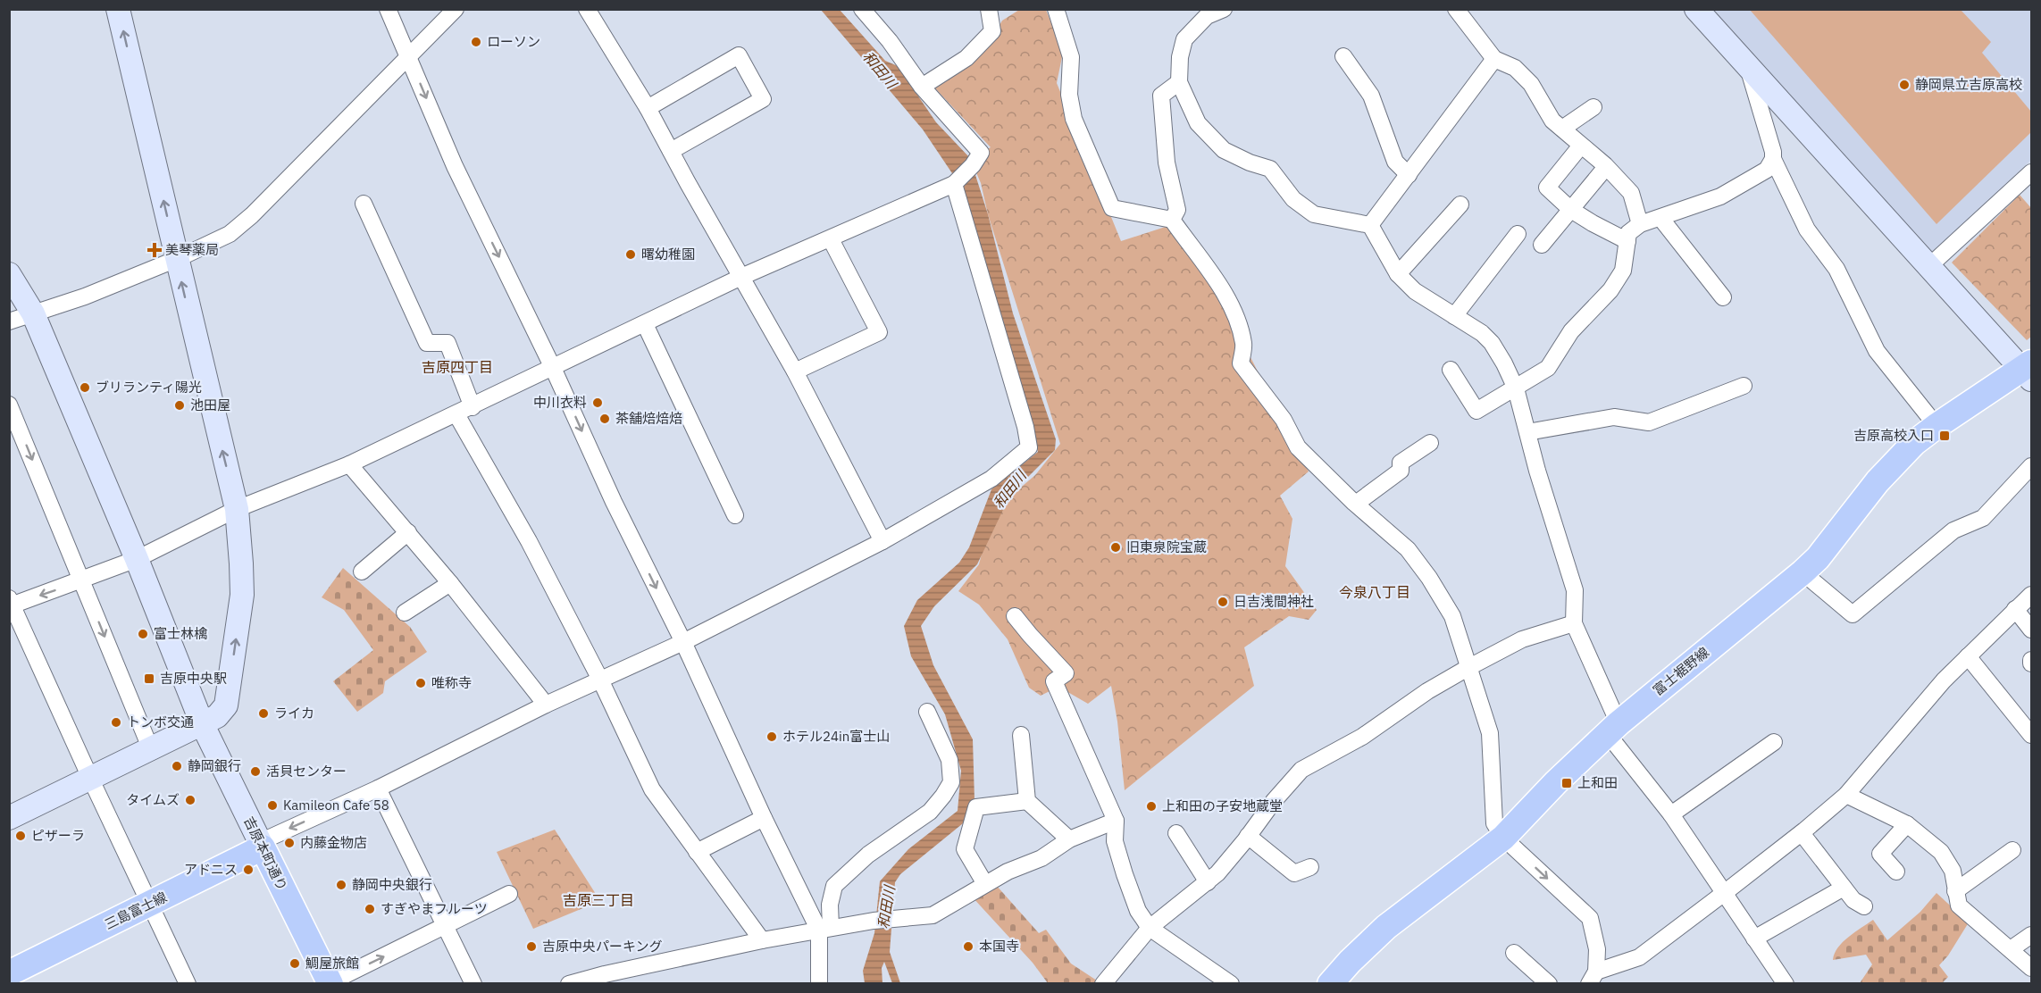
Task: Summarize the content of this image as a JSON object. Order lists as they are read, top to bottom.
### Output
{
  "streets": {
    "main road": ["富士裾野線", "吉原本町通り", "三島富士線"]
  },
  "crossings": [
    ["吉原本町通り", "三島富士線"]
  ],
  "districts": ["吉原四丁目", "今泉八丁目", "吉原三丁目"],
  "water": ["和田川"],
  "places": {
    "other": [
      "ローソン",
      "静岡県立吉原高校",
      "曙幼稚園",
      "ブリランティ陽光",
      "中川衣料",
      "池田屋",
      "茶舗焙焙焙",
      "旧東泉院宝蔵",
      "日吉浅間神社",
      "富士林檎",
      "唯称寺",
      "ライカ",
      "トンボ交通",
      "ホテル24in富士山",
      "静岡銀行",
      "活貝センター",
      "タイムズ",
      "Kamileon Cafe 58",
      "上和田の子安地蔵堂",
      "ピザーラ",
      "内藤金物店",
      "アドニス",
      "静岡中央銀行",
      "すぎやまフルーツ",
      "吉原中央パーキング",
      "本国寺",
      "鯛屋旅館"
    ],
    "health": ["美琴薬局"],
    "transit": ["吉原高校入口", "吉原中央駅", "上和田"]
  }
}
